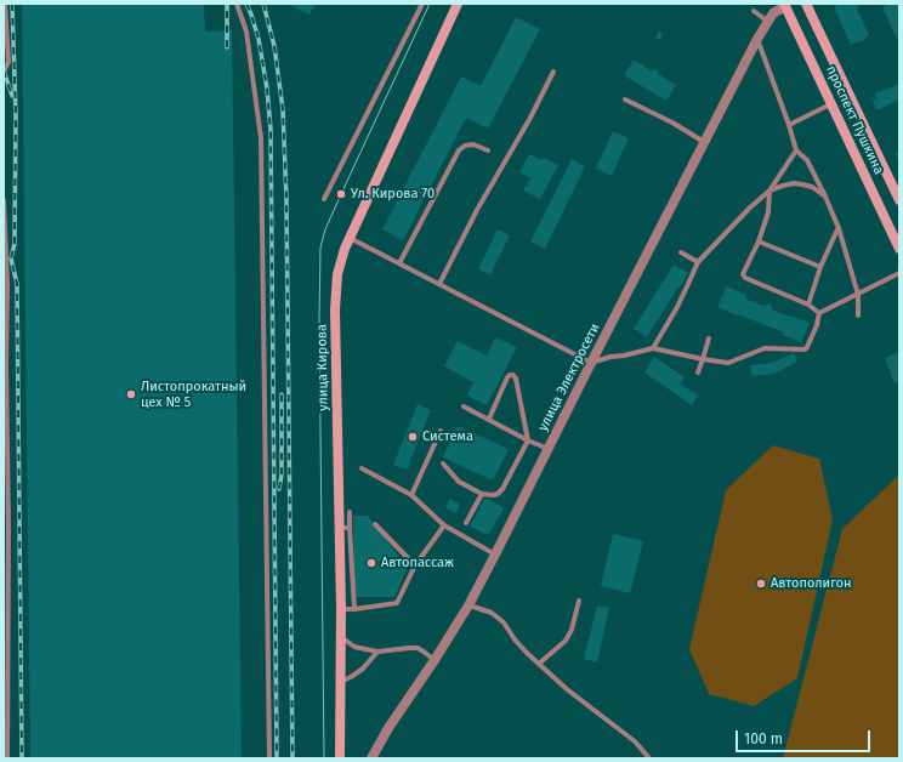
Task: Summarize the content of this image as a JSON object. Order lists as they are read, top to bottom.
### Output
{
  "streets": {
    "main road": ["проспект Пушкина", "улица Кирова"],
    "street": ["улица Электросети"]
  },
  "crossings": [
    ["проспект Пушкина", "улица Электросети"]
  ],
  "places": [
    "Ул. Кирова 70",
    "Листопрокатный цех № 5",
    "Система",
    "Автопассаж",
    "Автополигон"
  ],
  "scale_bar": "100 m"
}
